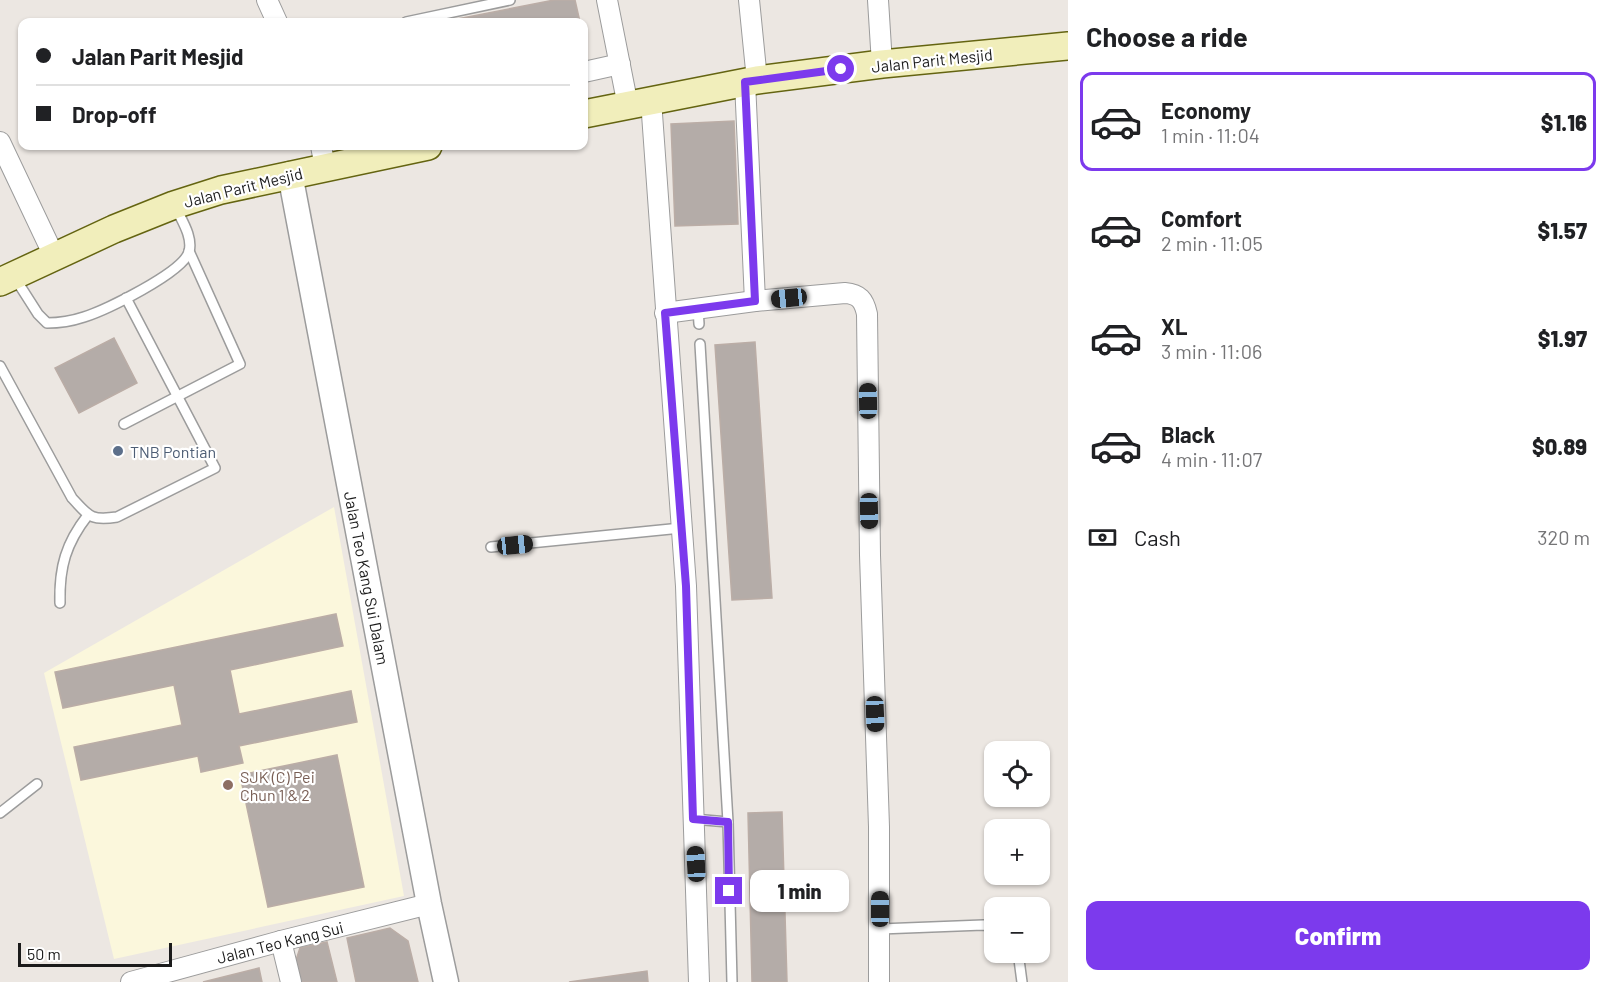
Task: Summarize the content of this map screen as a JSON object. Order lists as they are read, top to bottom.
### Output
{
  "streets": {
    "main road": ["Jalan Parit Mesjid"],
    "street": ["Jalan Teo Kang Sui Dalam", "Jalan Teo Kang Sui"]
  },
  "crossings": [
    ["Jalan Parit Mesjid", "Jalan Teo Kang Sui Dalam"],
    ["Jalan Teo Kang Sui Dalam", "Jalan Teo Kang Sui"]
  ],
  "places": ["TNB Pontian", "SJK (C) Pei Chun 1 & 2"],
  "scale_bar": "50 m",
  "page": {
    "heading": "Choose a ride",
    "banner": ["Jalan Parit Mesjid", "Drop-off"],
    "list": [
      {
        "name": "Economy",
        "note": "1 min · 11:04",
        "value": "$1.16"
      },
      {
        "name": "Comfort",
        "note": "2 min · 11:05",
        "value": "$1.57"
      },
      {
        "name": "XL",
        "note": "3 min · 11:06",
        "value": "$1.97"
      },
      {
        "name": "Black",
        "note": "4 min · 11:07",
        "value": "$0.89"
      }
    ],
    "pay": ["Cash", "320 m"],
    "map_buttons": ["+", "−"],
    "bubble": "1 min",
    "buttons": "Confirm",
    "scale": "50 m"
  }
}
